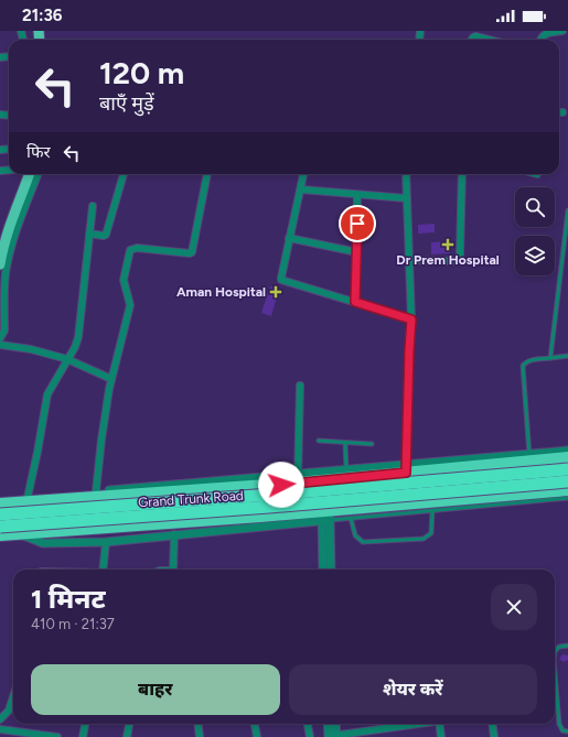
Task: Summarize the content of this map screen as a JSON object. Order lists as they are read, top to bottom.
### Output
{
  "streets": {
    "highway": ["Grand Trunk Road"]
  },
  "places": {
    "health": ["Dr Prem Hospital", "Aman Hospital"]
  },
  "page": {
    "status": "21:36",
    "turn": ["120 m", "बाएँ मुड़ें"],
    "then": "फिर",
    "heading": ["1 मिनट", "410 m · 21:37"],
    "buttons": ["बाहर", "शेयर करें"]
  }
}
